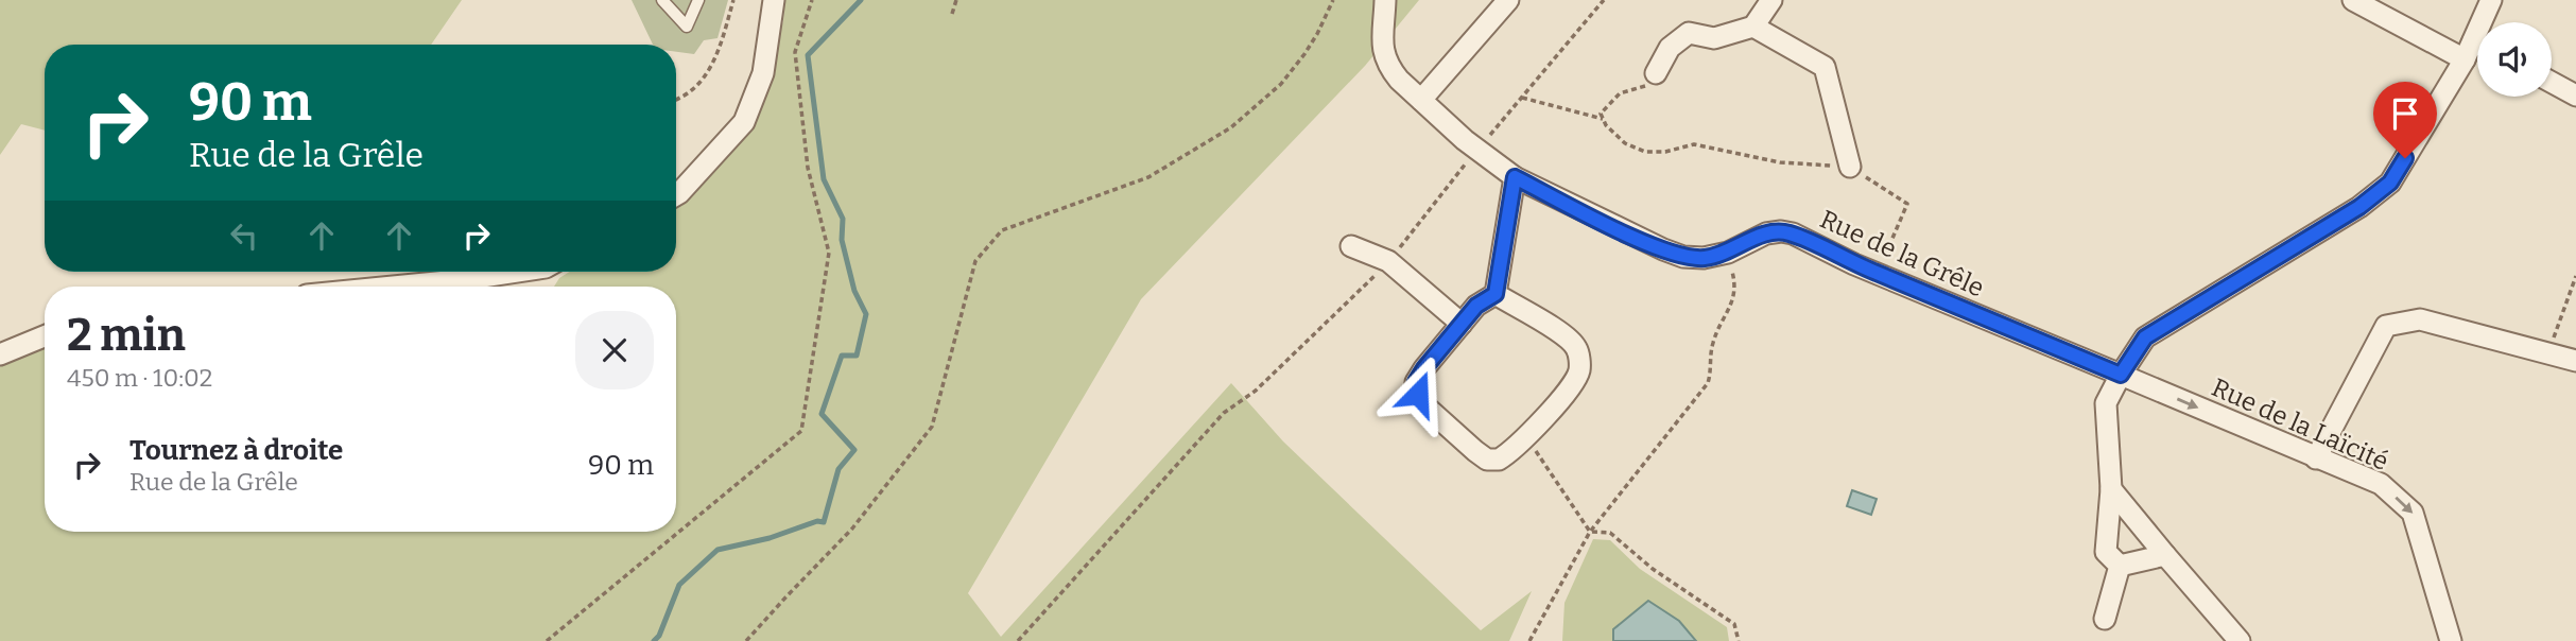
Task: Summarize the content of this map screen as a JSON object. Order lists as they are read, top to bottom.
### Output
{
  "streets": {
    "street": ["Rue de la Grêle", "Rue de la Laïcité"]
  },
  "crossings": [
    ["Rue de la Grêle", "Rue de la Laïcité"]
  ],
  "page": {
    "turn": ["90 m", "Rue de la Grêle"],
    "heading": ["2 min", "450 m · 10:02"],
    "list": [
      {
        "name": "Tournez à droite",
        "note": "Rue de la Grêle",
        "value": "90 m"
      }
    ]
  }
}
